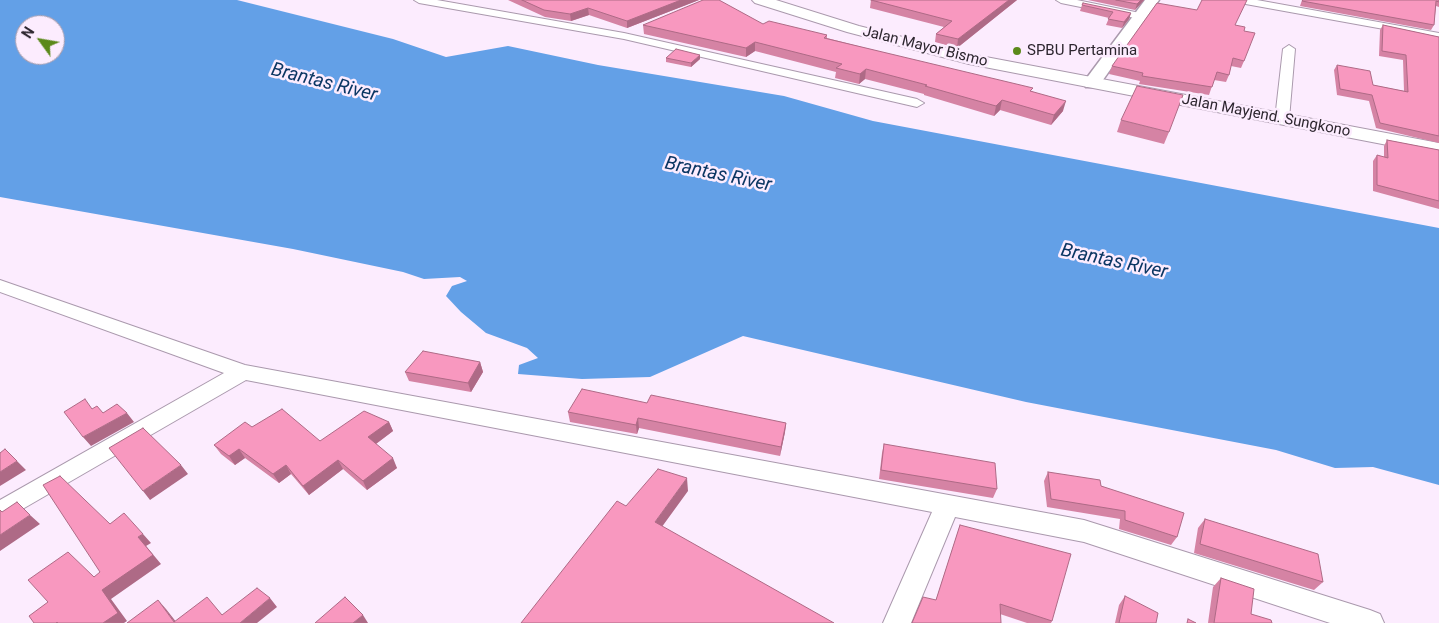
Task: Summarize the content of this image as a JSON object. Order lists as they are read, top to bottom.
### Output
{
  "streets": {
    "main road": ["Jalan Mayor Bismo", "Jalan Mayjend. Sungkono"]
  },
  "crossings": [
    ["Jalan Mayor Bismo", "Jalan Mayjend. Sungkono"]
  ],
  "water": ["Brantas River"],
  "places": ["SPBU Pertamina"],
  "north": "top left"
}
